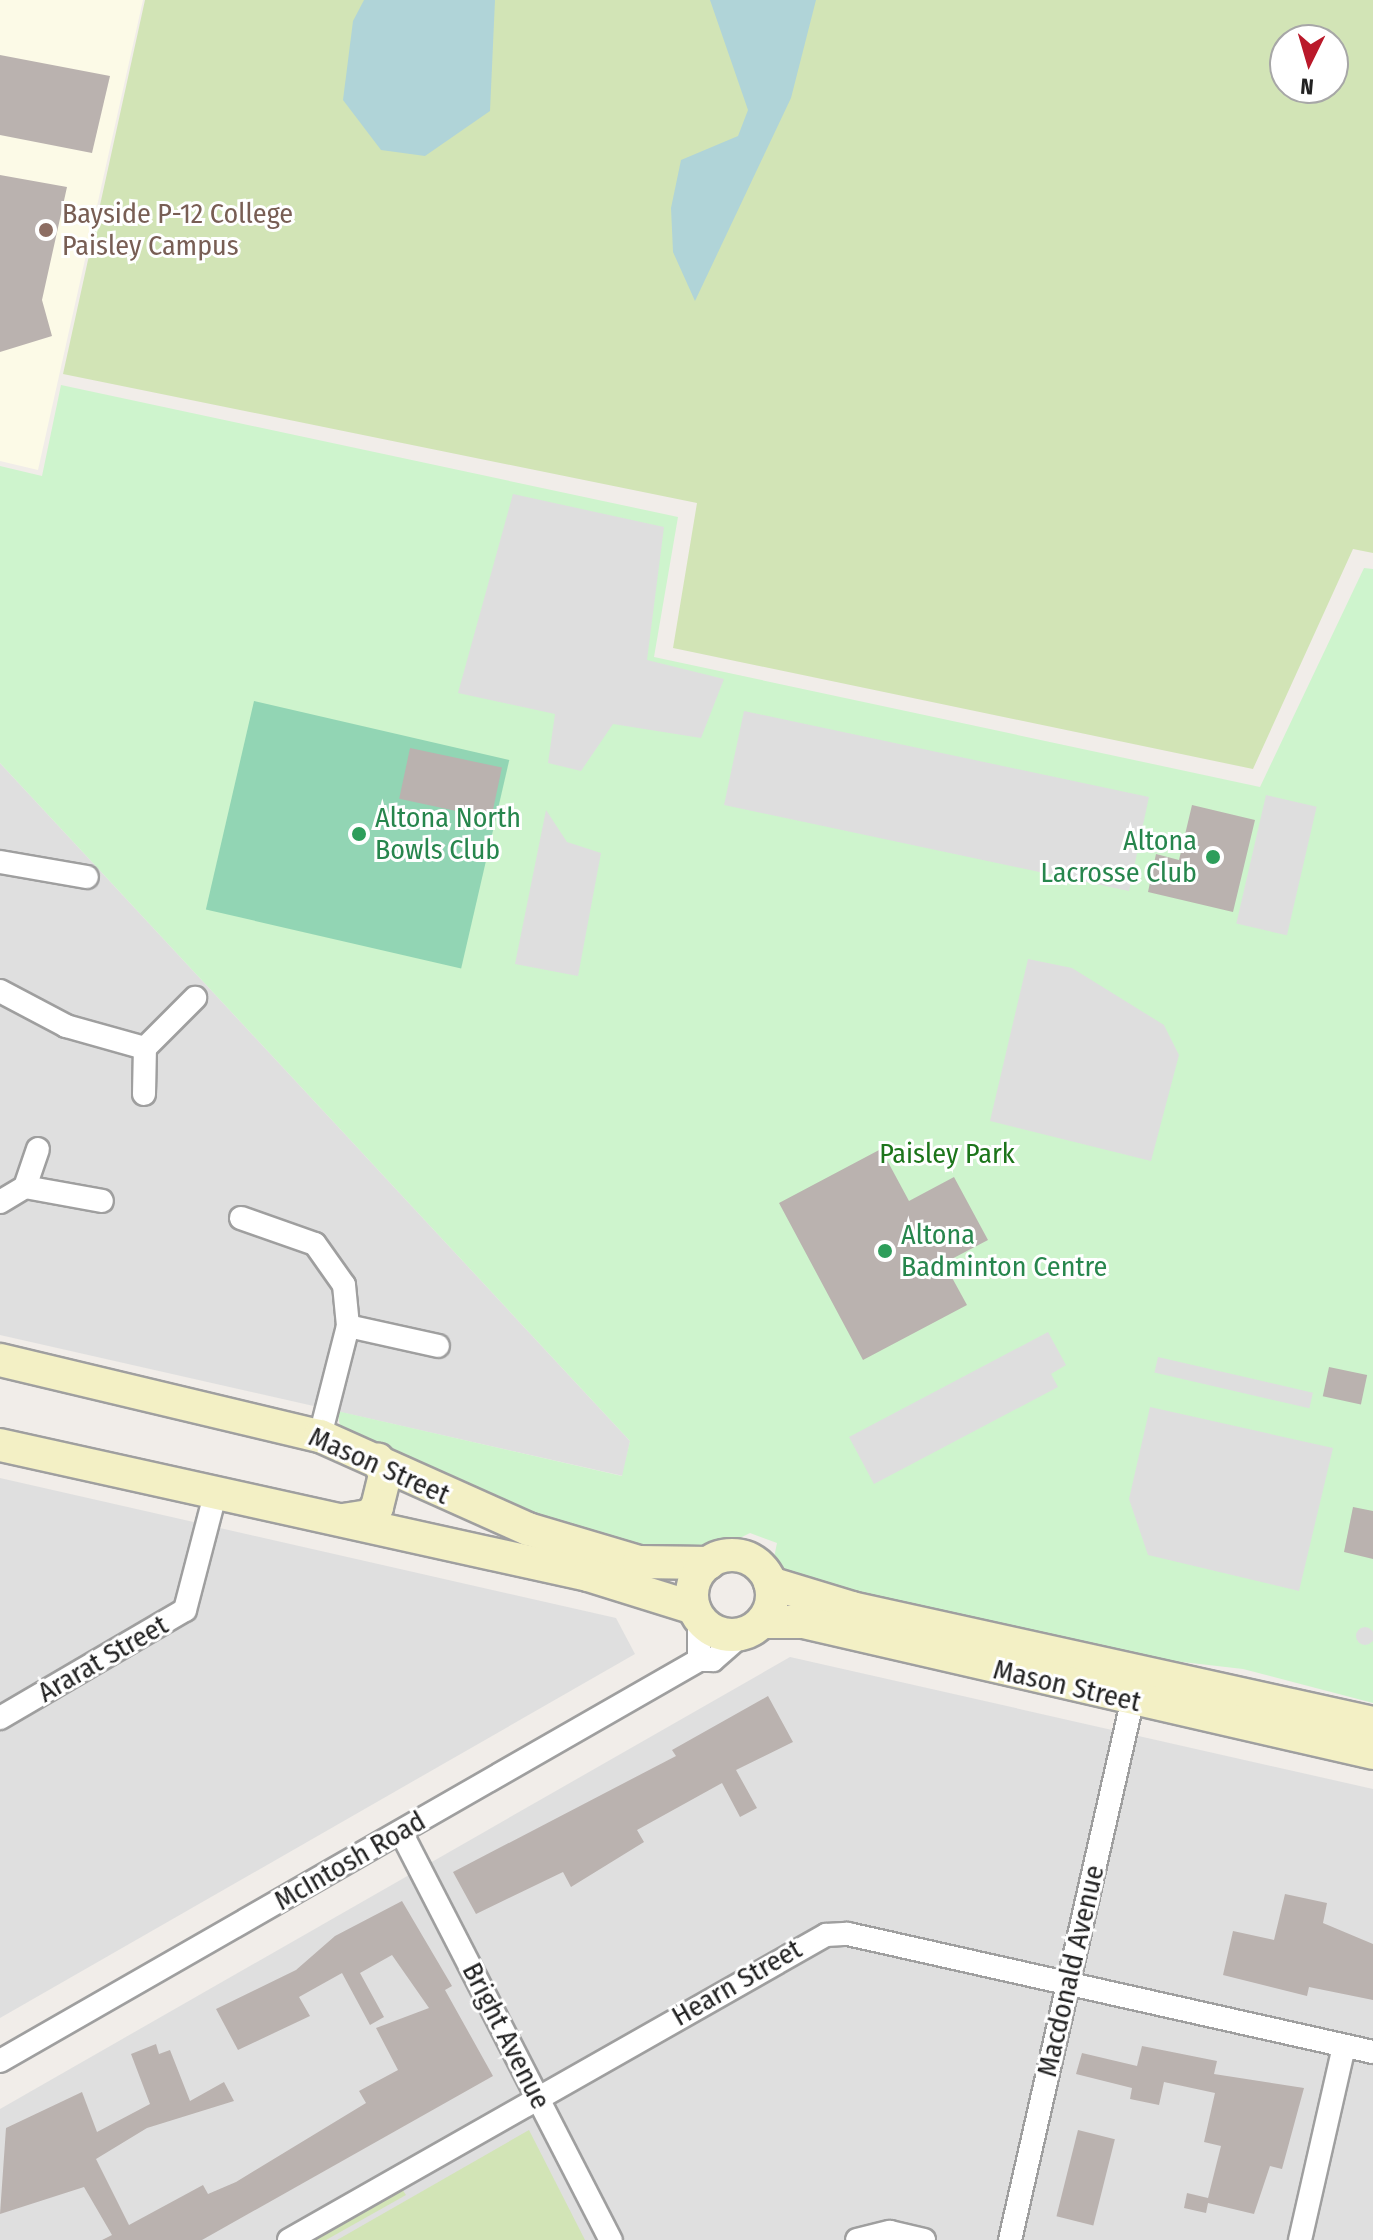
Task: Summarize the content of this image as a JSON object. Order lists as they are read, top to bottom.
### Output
{
  "streets": {
    "street": [
      "Mason Street",
      "Ararat Street",
      "McIntosh Road",
      "Macdonald Avenue",
      "Hearn Street",
      "Bright Avenue"
    ]
  },
  "crossings": [
    ["Mason Street", "Ararat Street"],
    ["Mason Street", "McIntosh Road"],
    ["Mason Street", "Macdonald Avenue"],
    ["McIntosh Road", "Bright Avenue"],
    ["Macdonald Avenue", "Hearn Street"],
    ["Hearn Street", "Bright Avenue"]
  ],
  "parks": ["Paisley Park"],
  "places": [
    "Bayside P-12 College Paisley Campus",
    "Altona North Bowls Club",
    "Altona Lacrosse Club",
    "Altona Badminton Centre"
  ],
  "north": "bottom"
}
